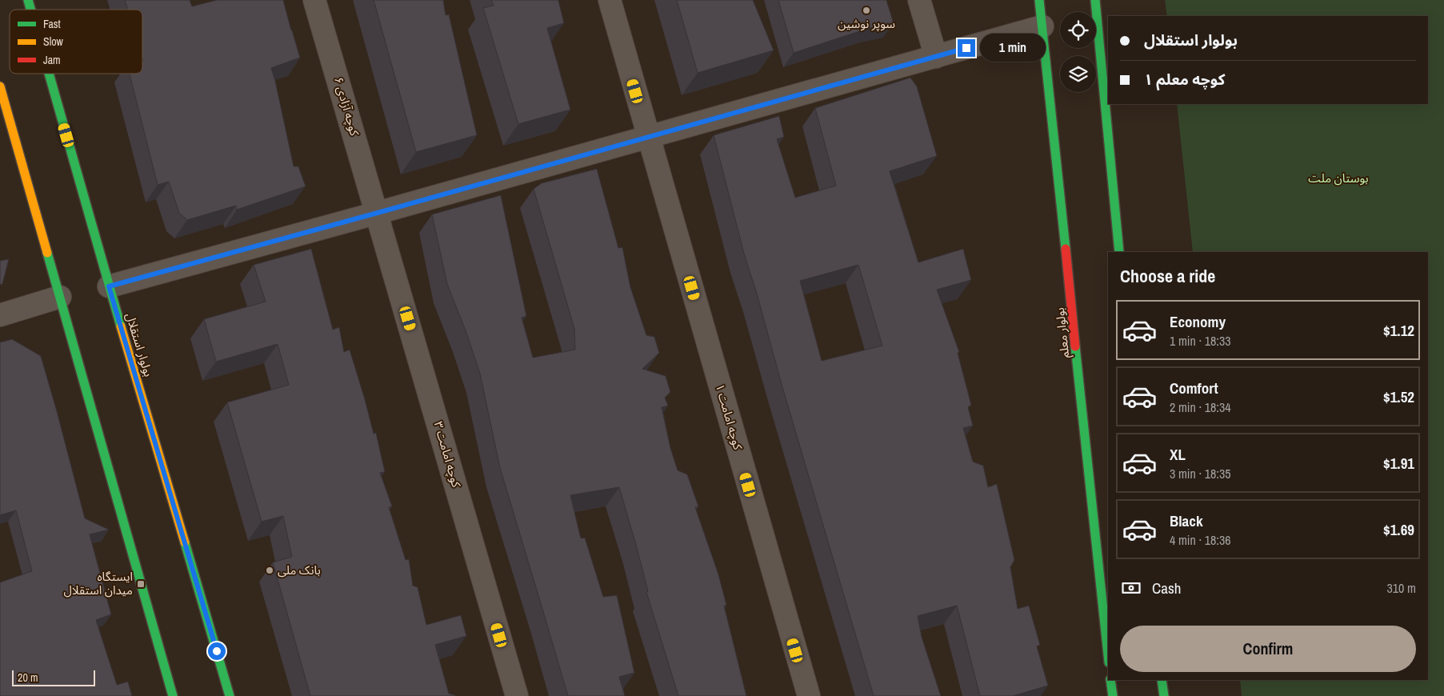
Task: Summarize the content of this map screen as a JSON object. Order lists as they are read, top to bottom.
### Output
{
  "streets": {
    "main road": ["بولوار معلم", "بولوار استقلال"],
    "street": ["کوچه آزادی ۶", "کوچه امامت ۱", "کوچه امامت ۳"]
  },
  "crossings": [
    ["کوچه آزادی ۶", "کوچه امامت ۳"]
  ],
  "parks": ["بوستان ملت"],
  "places": {
    "other": ["سوپر نوشین", "بانک ملی"],
    "transit": ["ایستگاه میدان استقلال"]
  },
  "legend": ["Fast", "Slow", "Jam"],
  "scale_bar": "20 m",
  "page": {
    "banner": ["بولوار استقلال", "کوچه معلم ۱"],
    "bubble": "1 min",
    "heading": "Choose a ride",
    "list": [
      {
        "name": "Economy",
        "note": "1 min · 18:33",
        "value": "$1.12"
      },
      {
        "name": "Comfort",
        "note": "2 min · 18:34",
        "value": "$1.52"
      },
      {
        "name": "XL",
        "note": "3 min · 18:35",
        "value": "$1.91"
      },
      {
        "name": "Black",
        "note": "4 min · 18:36",
        "value": "$1.69"
      }
    ],
    "pay": ["Cash", "310 m"],
    "buttons": "Confirm",
    "scale": "20 m"
  }
}
